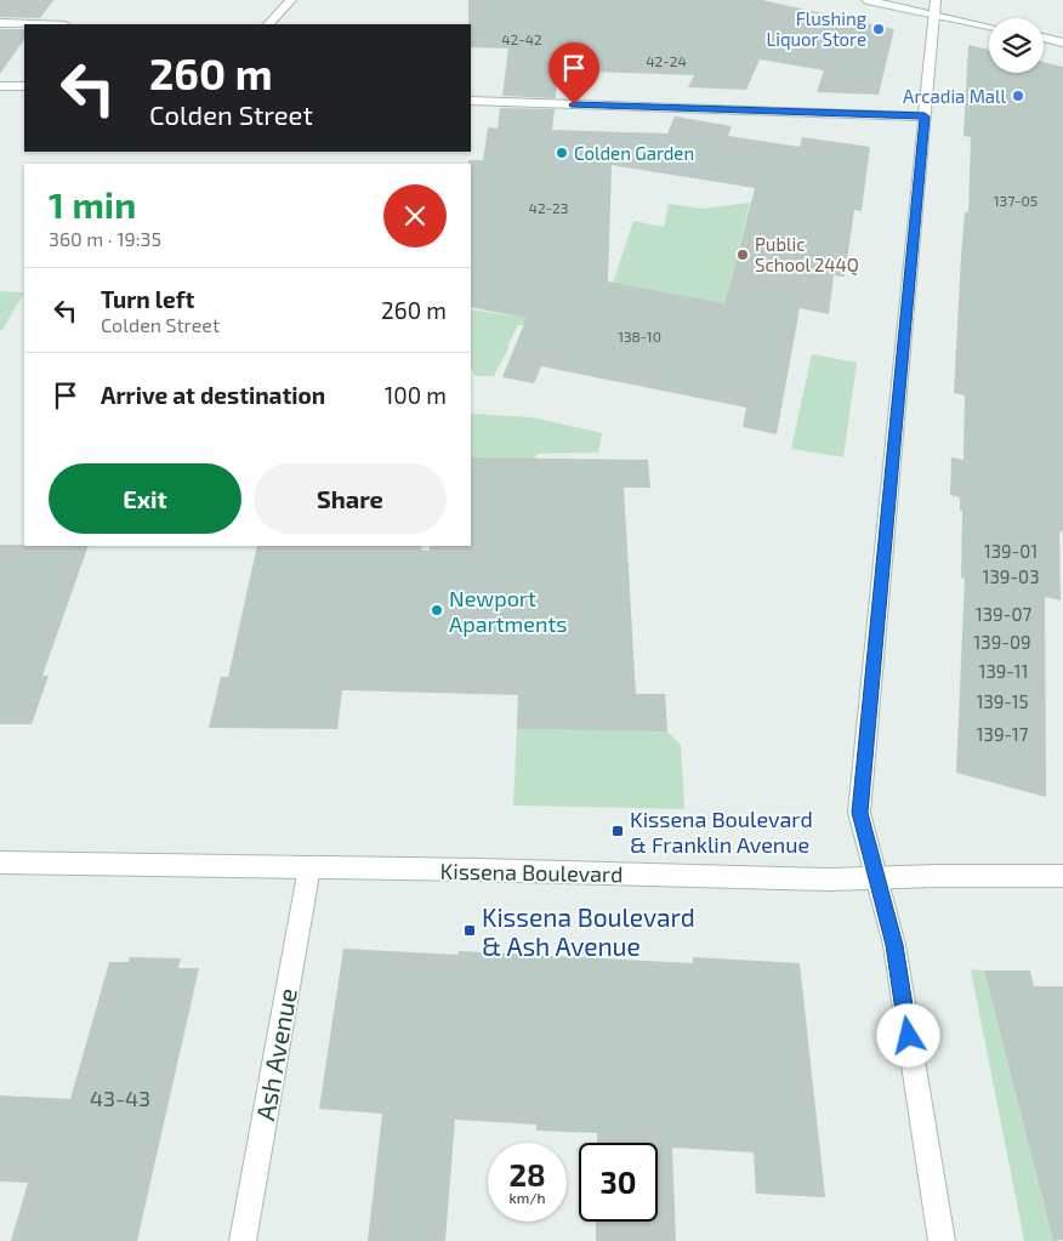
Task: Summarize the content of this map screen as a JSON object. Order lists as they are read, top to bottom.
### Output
{
  "streets": {
    "street": ["Kissena Boulevard", "Ash Avenue"]
  },
  "crossings": [
    ["Kissena Boulevard", "Ash Avenue"]
  ],
  "places": {
    "other": [
      "Flushing Liquor Store",
      "Arcadia Mall",
      "Colden Garden",
      "Public School 244Q",
      "Newport Apartments"
    ],
    "transit": ["Kissena Boulevard & Franklin Avenue", "Kissena Boulevard & Ash Avenue"]
  },
  "house_numbers": [
    "42-42",
    "42-24",
    "137-05",
    "42-23",
    "138-10",
    "139-01",
    "139-03",
    "139-07",
    "139-09",
    "139-11",
    "139-15",
    "139-17",
    "43-43"
  ],
  "page": {
    "turn": ["260 m", "Colden Street"],
    "heading": ["1 min", "360 m · 19:35"],
    "list": [
      {
        "name": "Turn left",
        "note": "Colden Street",
        "value": "260 m"
      },
      {
        "name": "Arrive at destination",
        "value": "100 m"
      }
    ],
    "buttons": ["Exit", "Share"],
    "speed": "28 km/h",
    "limit": "30"
  }
}
